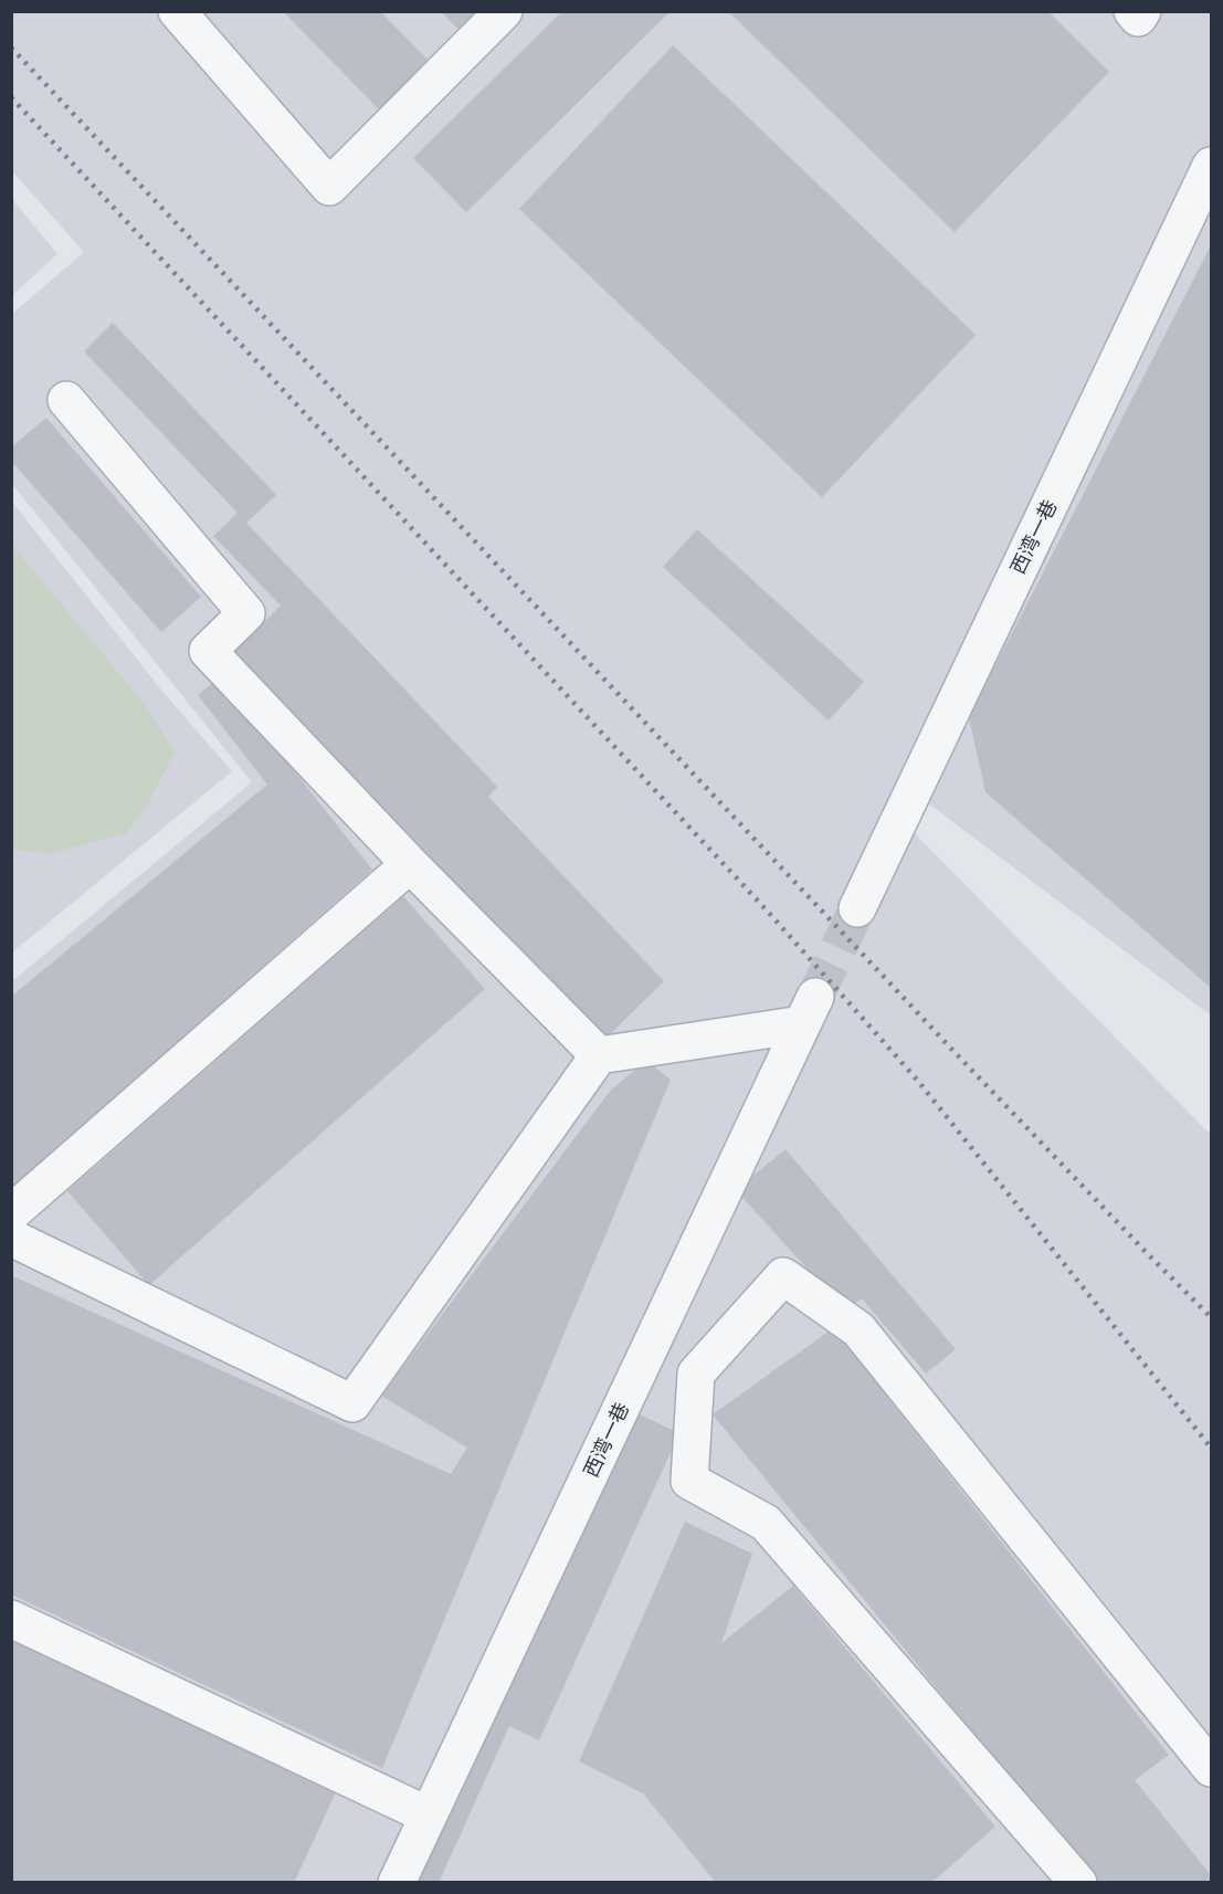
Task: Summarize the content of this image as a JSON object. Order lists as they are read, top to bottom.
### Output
{
  "streets": {
    "street": ["西湾一巷"]
  }
}
